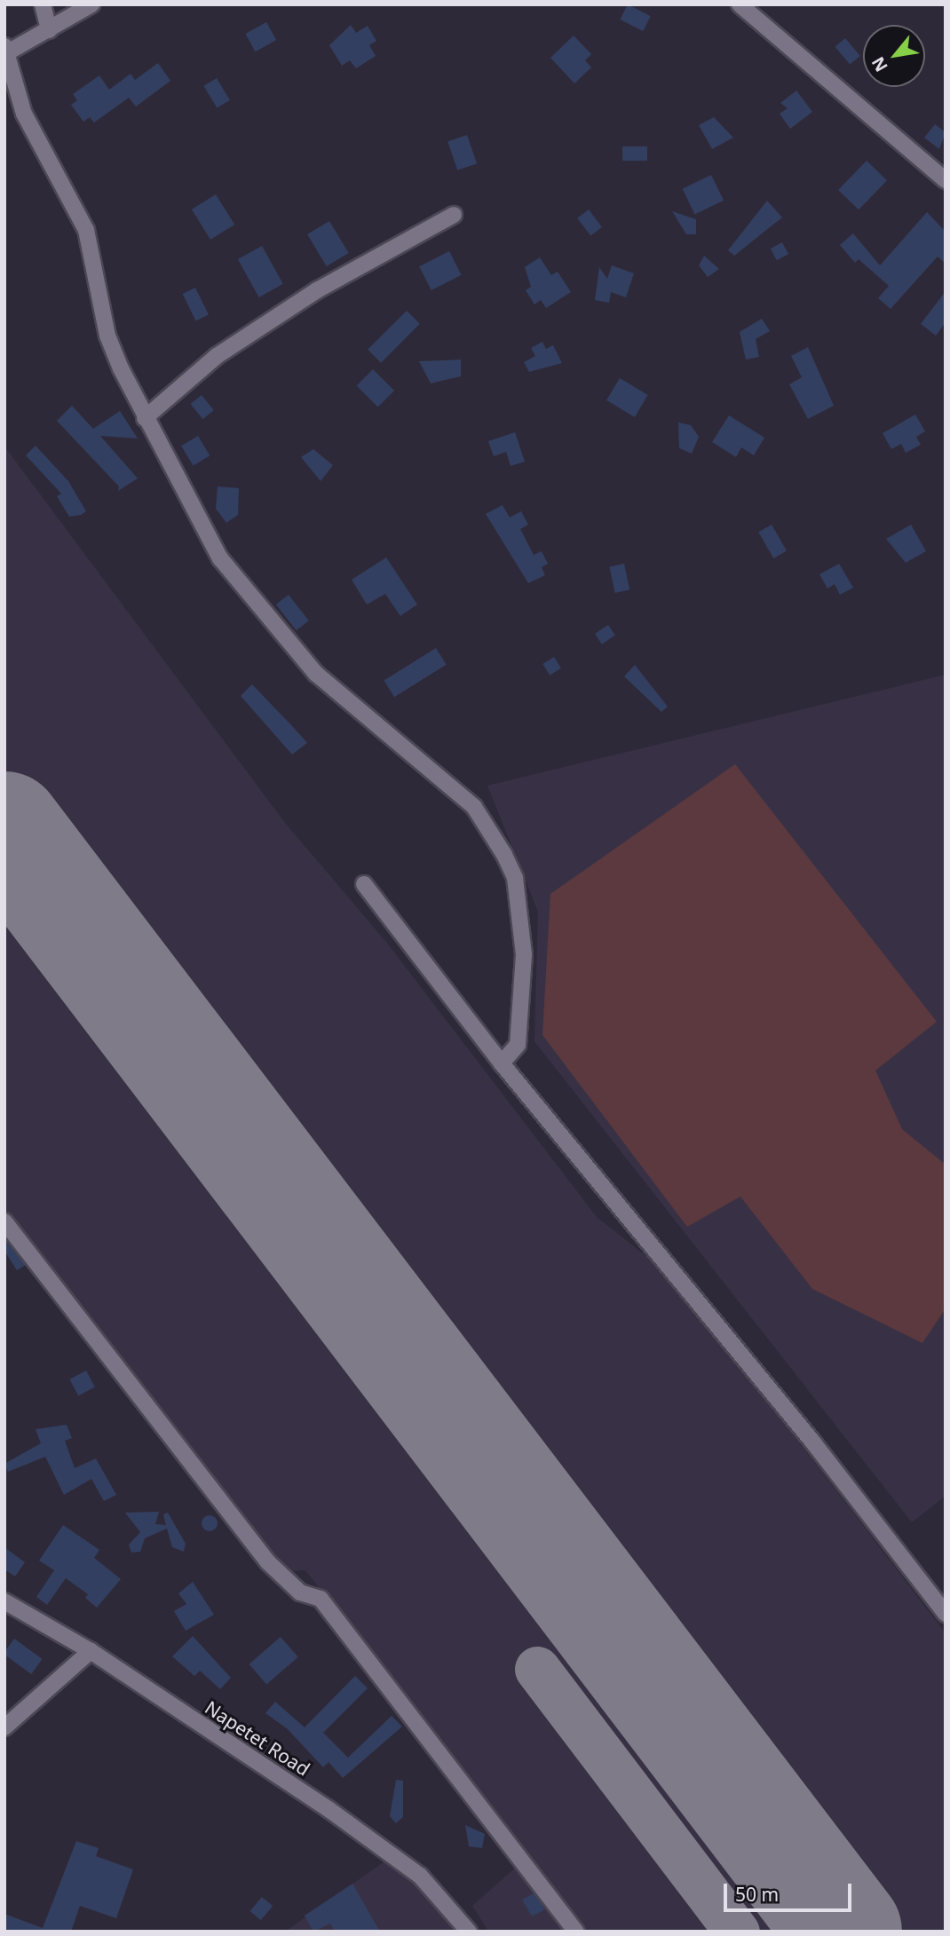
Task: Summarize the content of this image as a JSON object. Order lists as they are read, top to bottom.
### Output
{
  "streets": {
    "street": ["Napetet Road"]
  },
  "scale_bar": "50 m",
  "north": "bottom left"
}
